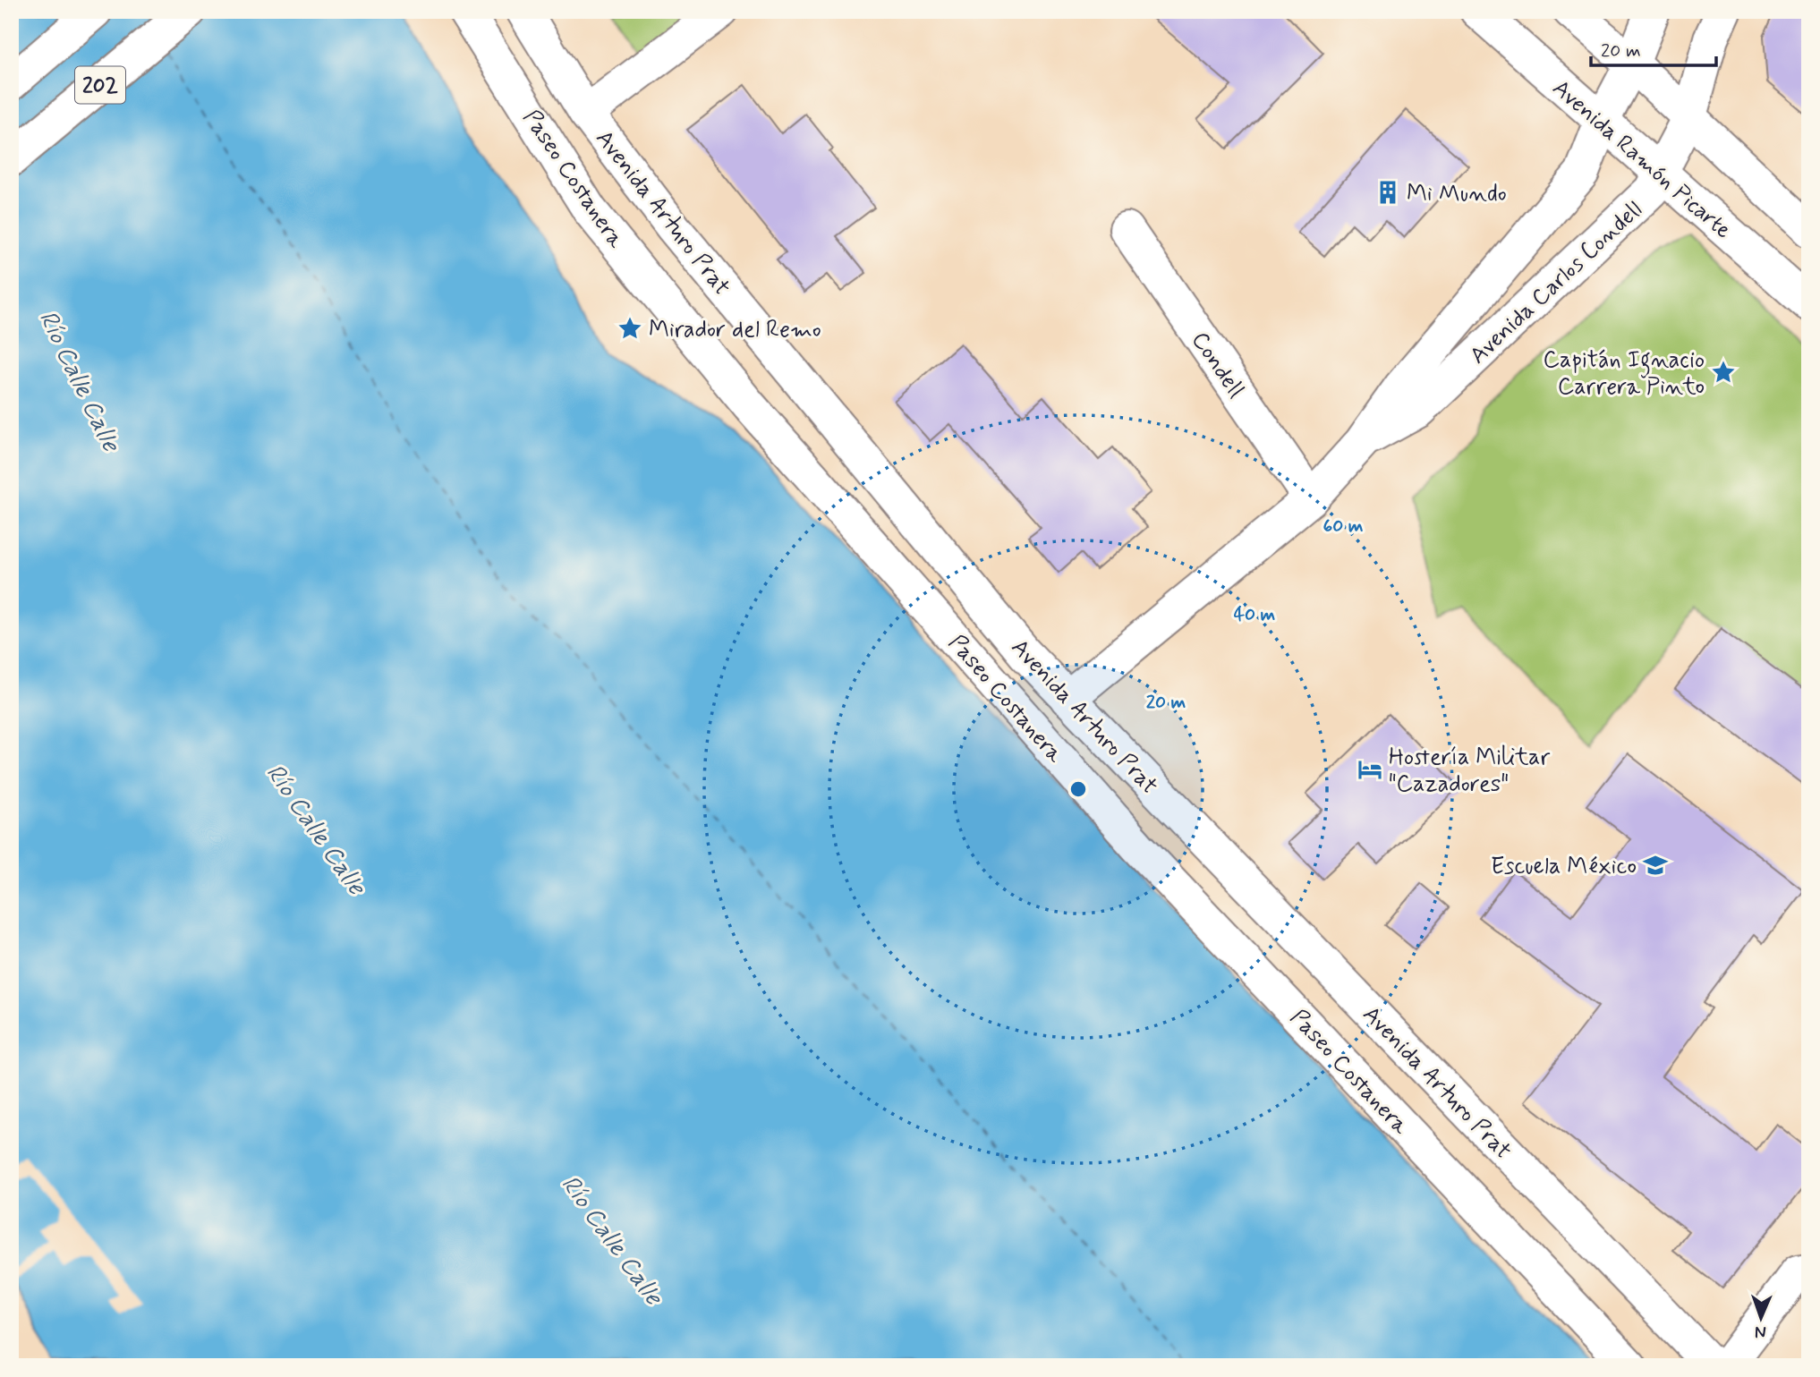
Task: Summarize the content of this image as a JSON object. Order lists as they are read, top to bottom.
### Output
{
  "streets": {
    "main road": [
      "202",
      "Avenida Ramón Picarte",
      "Paseo Costanera",
      "Avenida Arturo Prat",
      "Avenida Carlos Condell",
      "Condell"
    ]
  },
  "crossings": [
    ["Avenida Ramón Picarte", "Avenida Carlos Condell"],
    ["Avenida Arturo Prat", "Avenida Carlos Condell"],
    ["Avenida Carlos Condell", "Condell"]
  ],
  "water": ["Río Calle Calle"],
  "places": {
    "building": ["Mi Mundo"],
    "place": ["Mirador del Remo", "Capitán Ignacio Carrera Pinto"],
    "hotel": ["Hostería Militar \"Cazadores\""],
    "school or university": ["Escuela México"]
  },
  "scale_bar": "20 m",
  "north": "bottom",
  "rings": ["60 m", "40 m", "20 m"]
}
